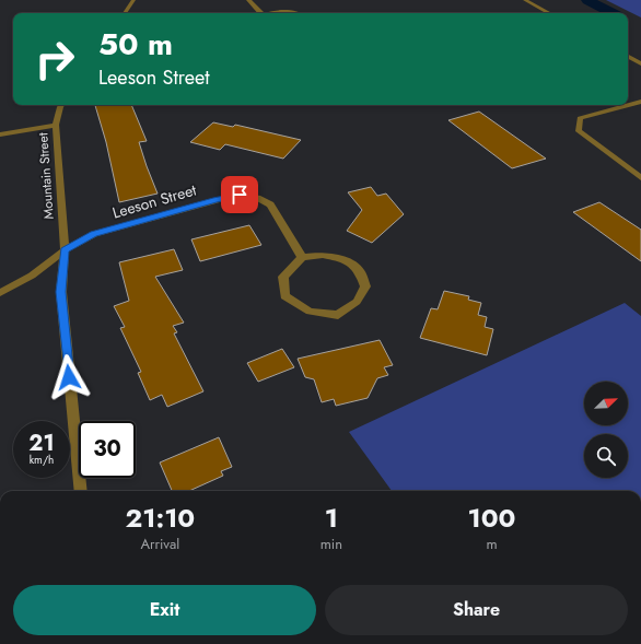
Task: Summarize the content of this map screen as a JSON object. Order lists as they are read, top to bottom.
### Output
{
  "streets": {
    "street": ["Mountain Street", "Leeson Street"]
  },
  "crossings": [
    ["Mountain Street", "Leeson Street"]
  ],
  "north": "top right",
  "page": {
    "turn": ["50 m", "Leeson Street"],
    "speed": "21 km/h",
    "limit": "30",
    "eta": [
      "21:10",
      "Arrival",
      "1",
      "min",
      "100",
      "m"
    ],
    "buttons": ["Exit", "Share"]
  }
}
